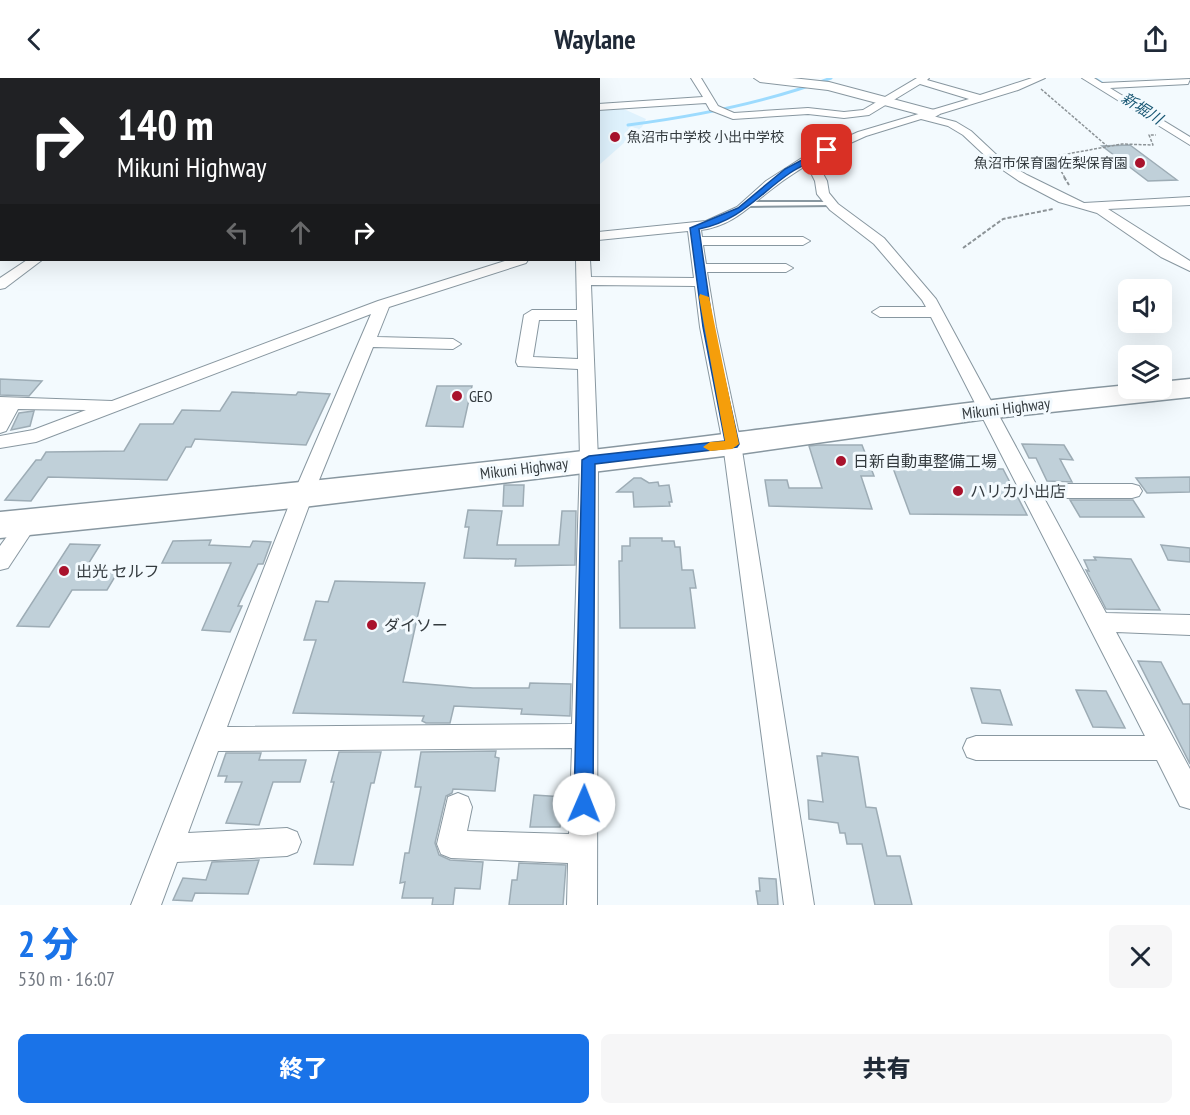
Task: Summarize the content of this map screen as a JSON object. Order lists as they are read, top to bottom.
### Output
{
  "streets": {
    "highway": ["Mikuni Highway"]
  },
  "water": ["新堀川"],
  "places": [
    "魚沼市中学校 小出中学校",
    "魚沼市保育園佐梨保育園",
    "GEO",
    "日新自動車整備工場",
    "ハリカ小出店",
    "出光 セルフ",
    "ダイソー"
  ],
  "page": {
    "header": "Waylane",
    "turn": ["140 m", "Mikuni Highway"],
    "heading": ["2 分", "530 m · 16:07"],
    "buttons": ["終了", "共有"]
  }
}
